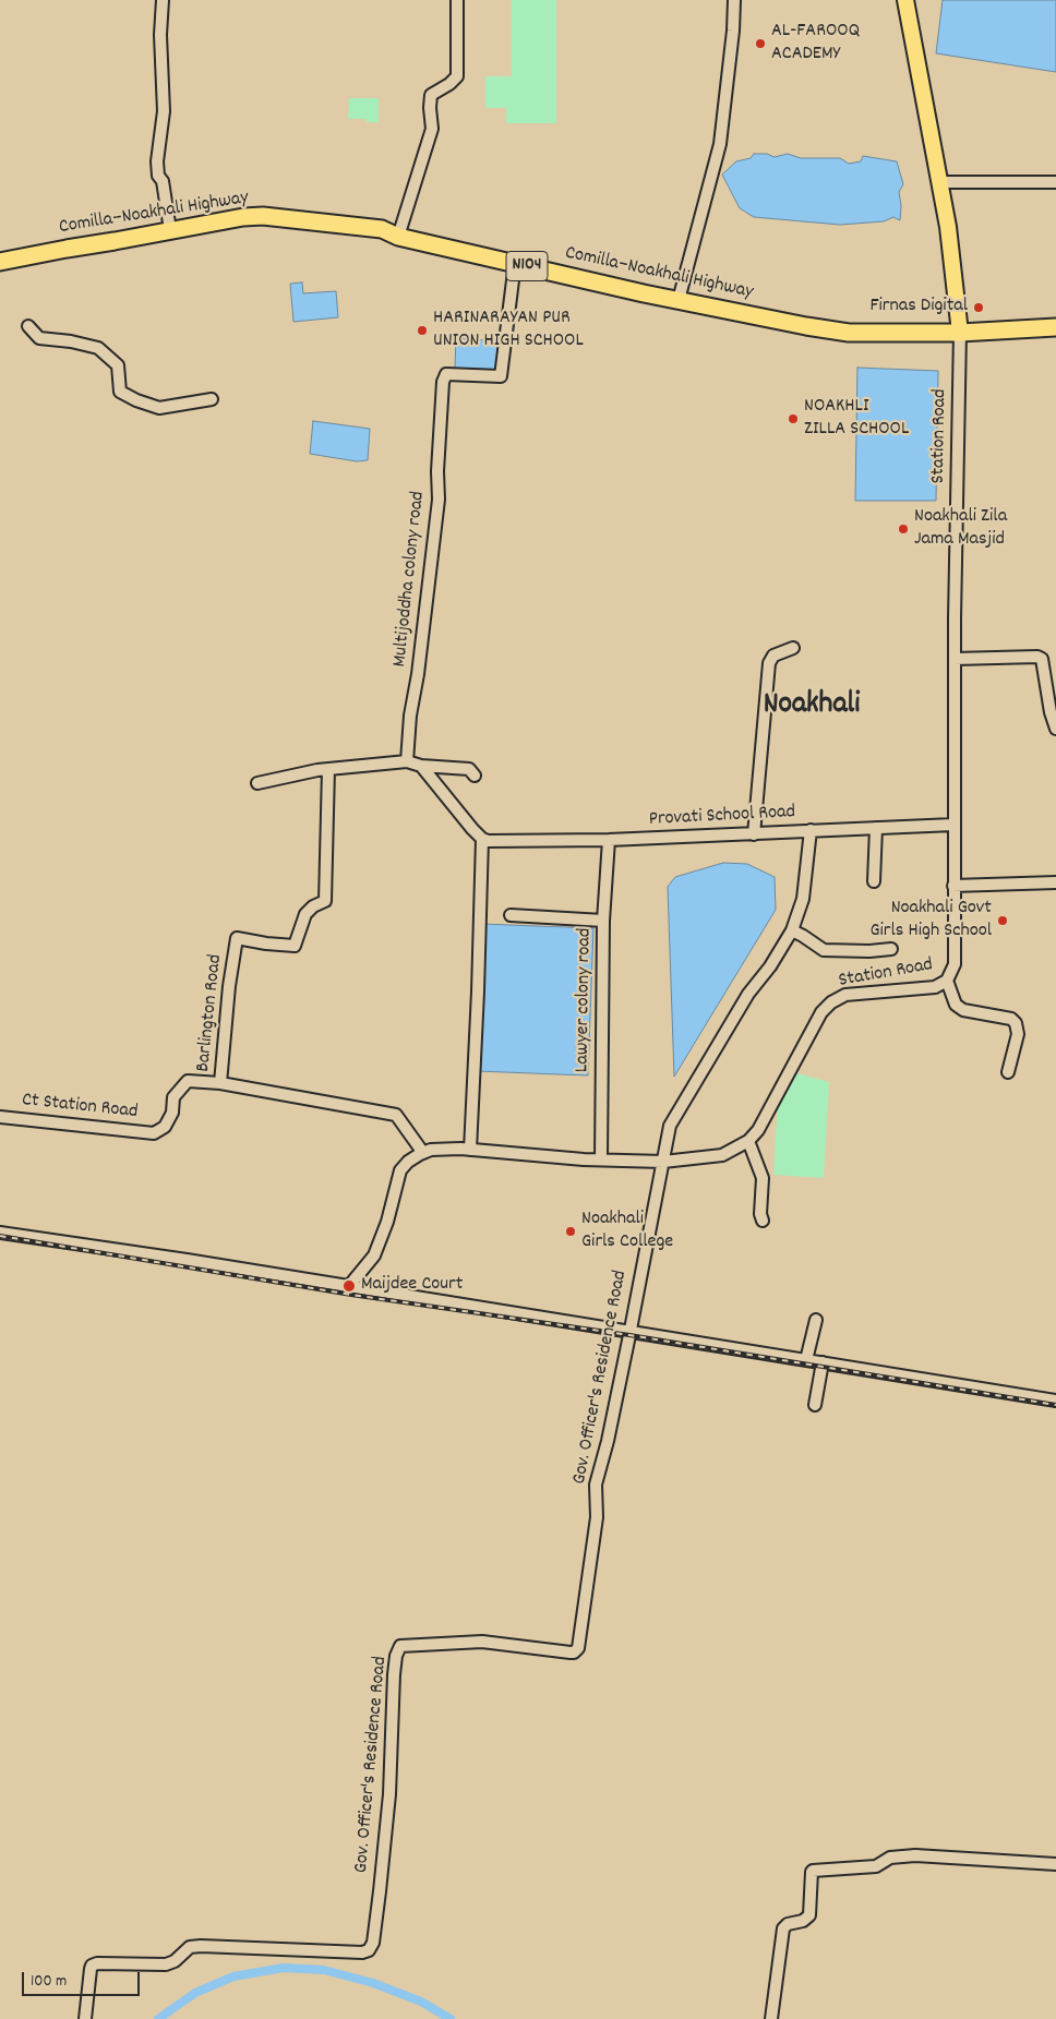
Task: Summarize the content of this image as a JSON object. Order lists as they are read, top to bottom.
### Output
{
  "streets": {
    "highway": ["Comilla–Noakhali Highway", "N104"],
    "street": [
      "Station Road",
      "Multijoddha colony road",
      "Provati School Road",
      "Lawyer colony road",
      "Barlington Road",
      "Ct Station Road",
      "Gov. Officer's Residence Road"
    ]
  },
  "crossings": [
    ["Comilla–Noakhali Highway", "Station Road"],
    ["Comilla–Noakhali Highway", "Multijoddha colony road"],
    ["Station Road", "Provati School Road"],
    ["Station Road", "Lawyer colony road"],
    ["Station Road", "Barlington Road"],
    ["Station Road", "Gov. Officer's Residence Road"],
    ["Provati School Road", "Lawyer colony road"],
    ["Provati School Road", "Gov. Officer's Residence Road"],
    ["Barlington Road", "Ct Station Road"]
  ],
  "districts": ["Noakhali"],
  "places": [
    "AL-FAROOQ ACADEMY",
    "Firnas Digital",
    "HARINARAYAN PUR UNION HIGH SCHOOL",
    "NOAKHLI ZILLA SCHOOL",
    "Noakhali Zila Jama Masjid",
    "Noakhali Govt Girls High School",
    "Noakhali Girls College",
    "Maijdee Court"
  ],
  "scale_bar": "100 m"
}
